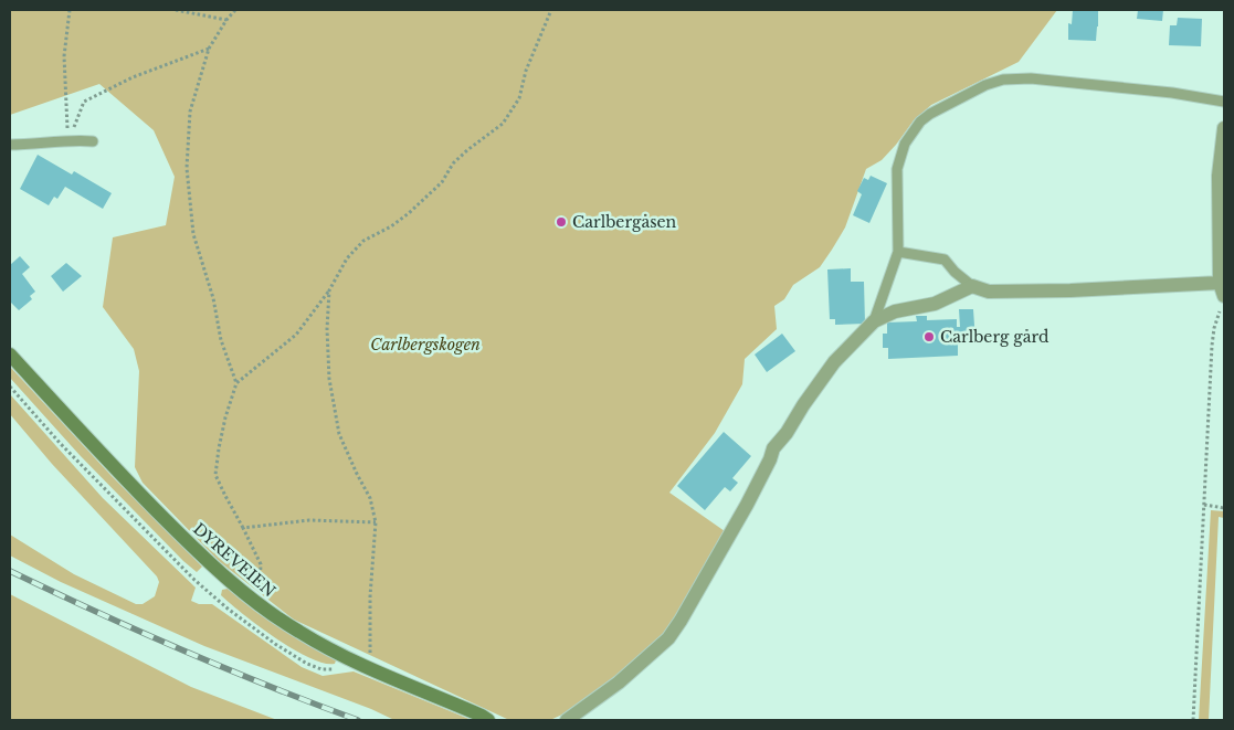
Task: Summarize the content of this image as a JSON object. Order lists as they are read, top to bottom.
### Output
{
  "streets": {
    "main road": ["DYREVEIEN"]
  },
  "parks": ["Carlbergskogen"],
  "places": ["Carlbergåsen", "Carlberg gård"]
}
